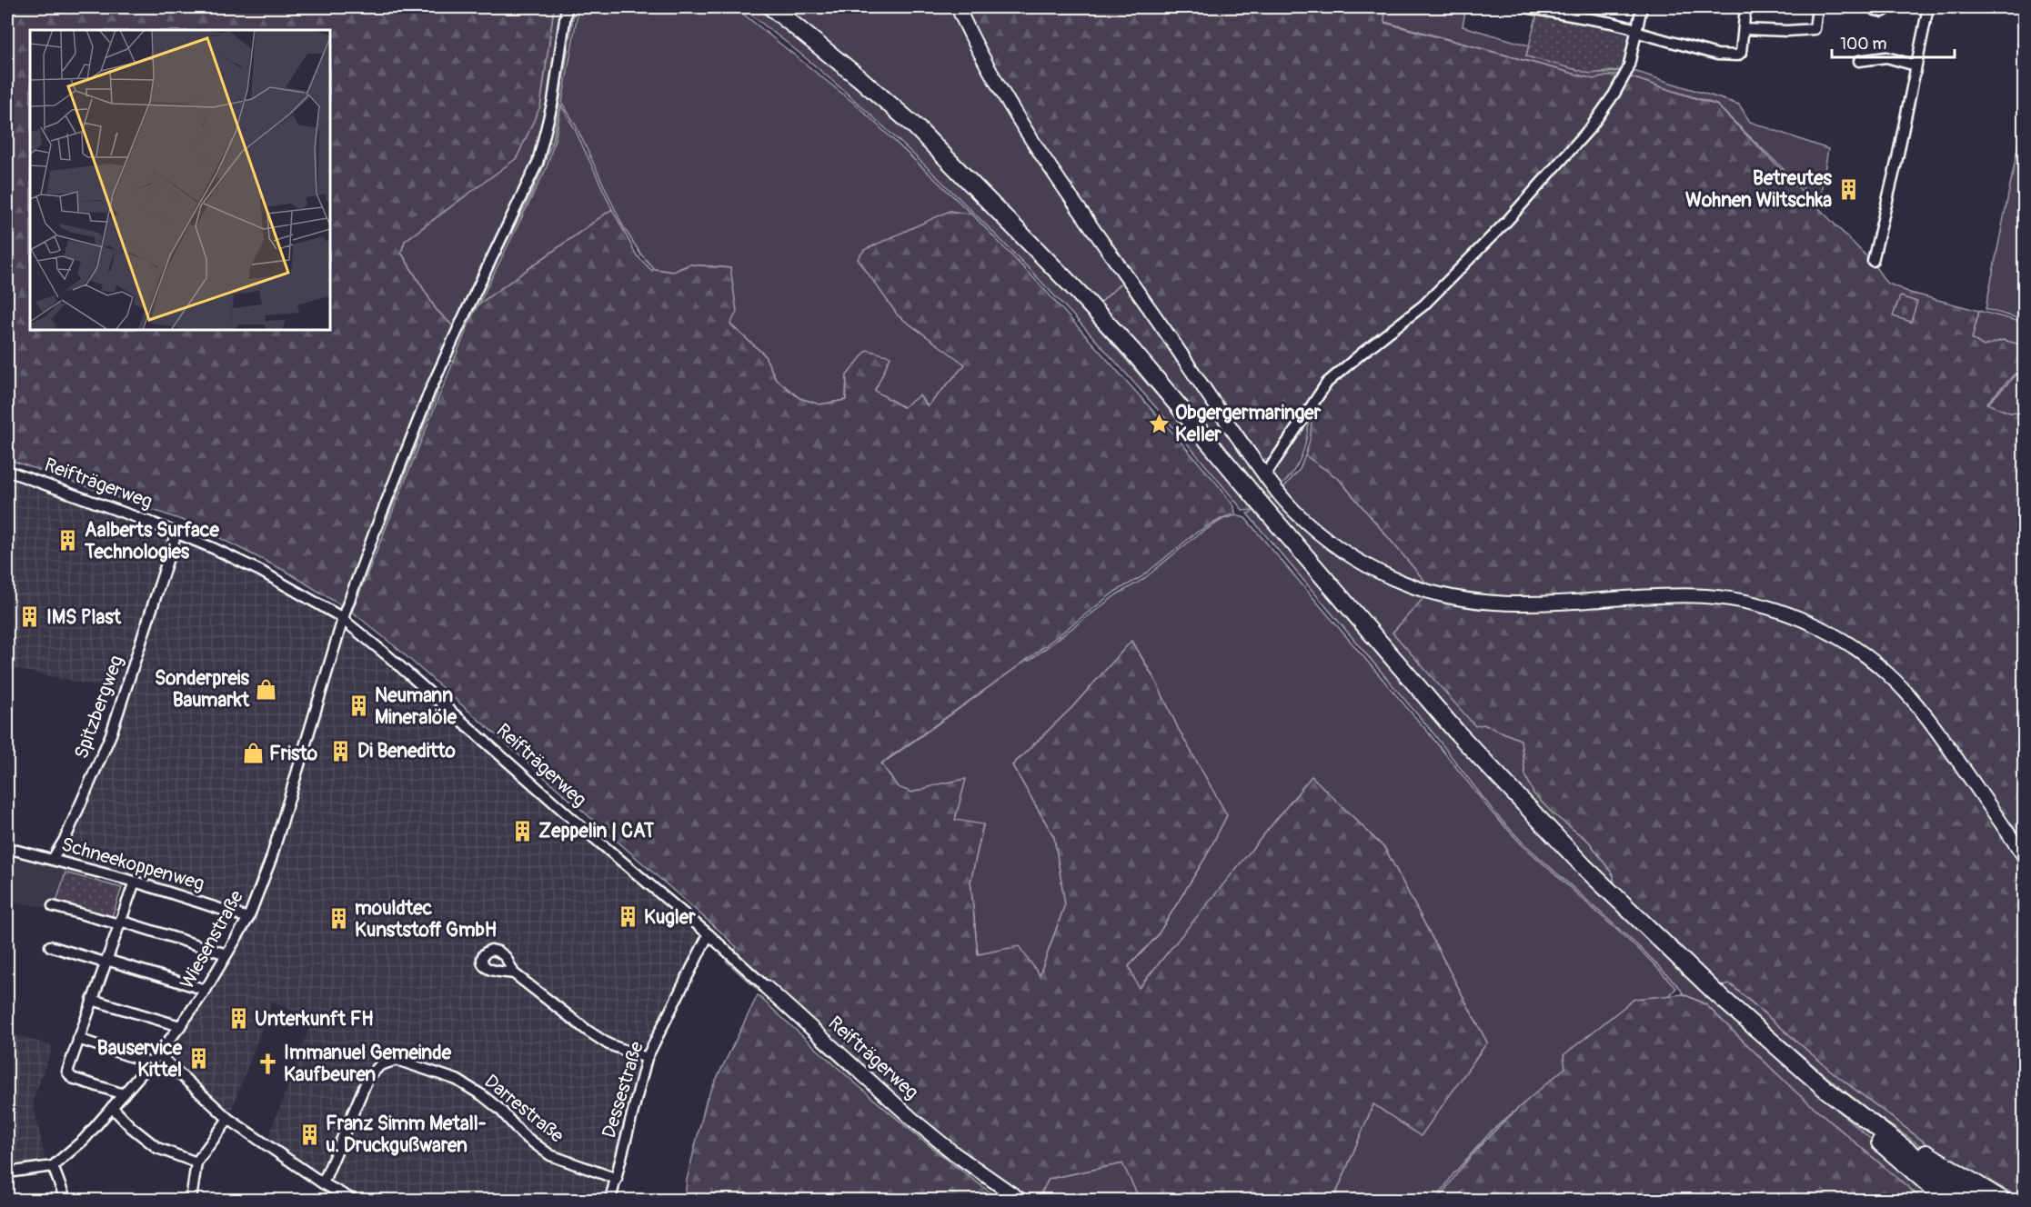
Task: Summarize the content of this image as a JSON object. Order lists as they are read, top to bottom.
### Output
{
  "streets": {
    "main road": ["Reifträgerweg"],
    "street": [
      "Spitzbergweg",
      "Schneekoppenweg",
      "Wiesenstraße",
      "Dessestraße",
      "Darrestraße"
    ]
  },
  "crossings": [
    ["Reifträgerweg", "Spitzbergweg"],
    ["Reifträgerweg", "Wiesenstraße"],
    ["Reifträgerweg", "Dessestraße"],
    ["Spitzbergweg", "Schneekoppenweg"],
    ["Schneekoppenweg", "Wiesenstraße"],
    ["Dessestraße", "Darrestraße"]
  ],
  "places": {
    "building": [
      "Betreutes Wohnen Wiltschka",
      "Aalberts Surface Technologies",
      "IMS Plast",
      "Neumann Mineralöle",
      "Di Beneditto",
      "Zeppelin | CAT",
      "Kugler",
      "mouldtec Kunststoff GmbH",
      "Unterkunft FH",
      "Bauservice Kittel",
      "Franz Simm Metall- u. Druckgußwaren"
    ],
    "place": ["Obgergermaringer Keller"],
    "shop": ["Sonderpreis Baumarkt", "Fristo"],
    "church": ["Immanuel Gemeinde Kaufbeuren"]
  },
  "scale_bar": "100 m"
}
